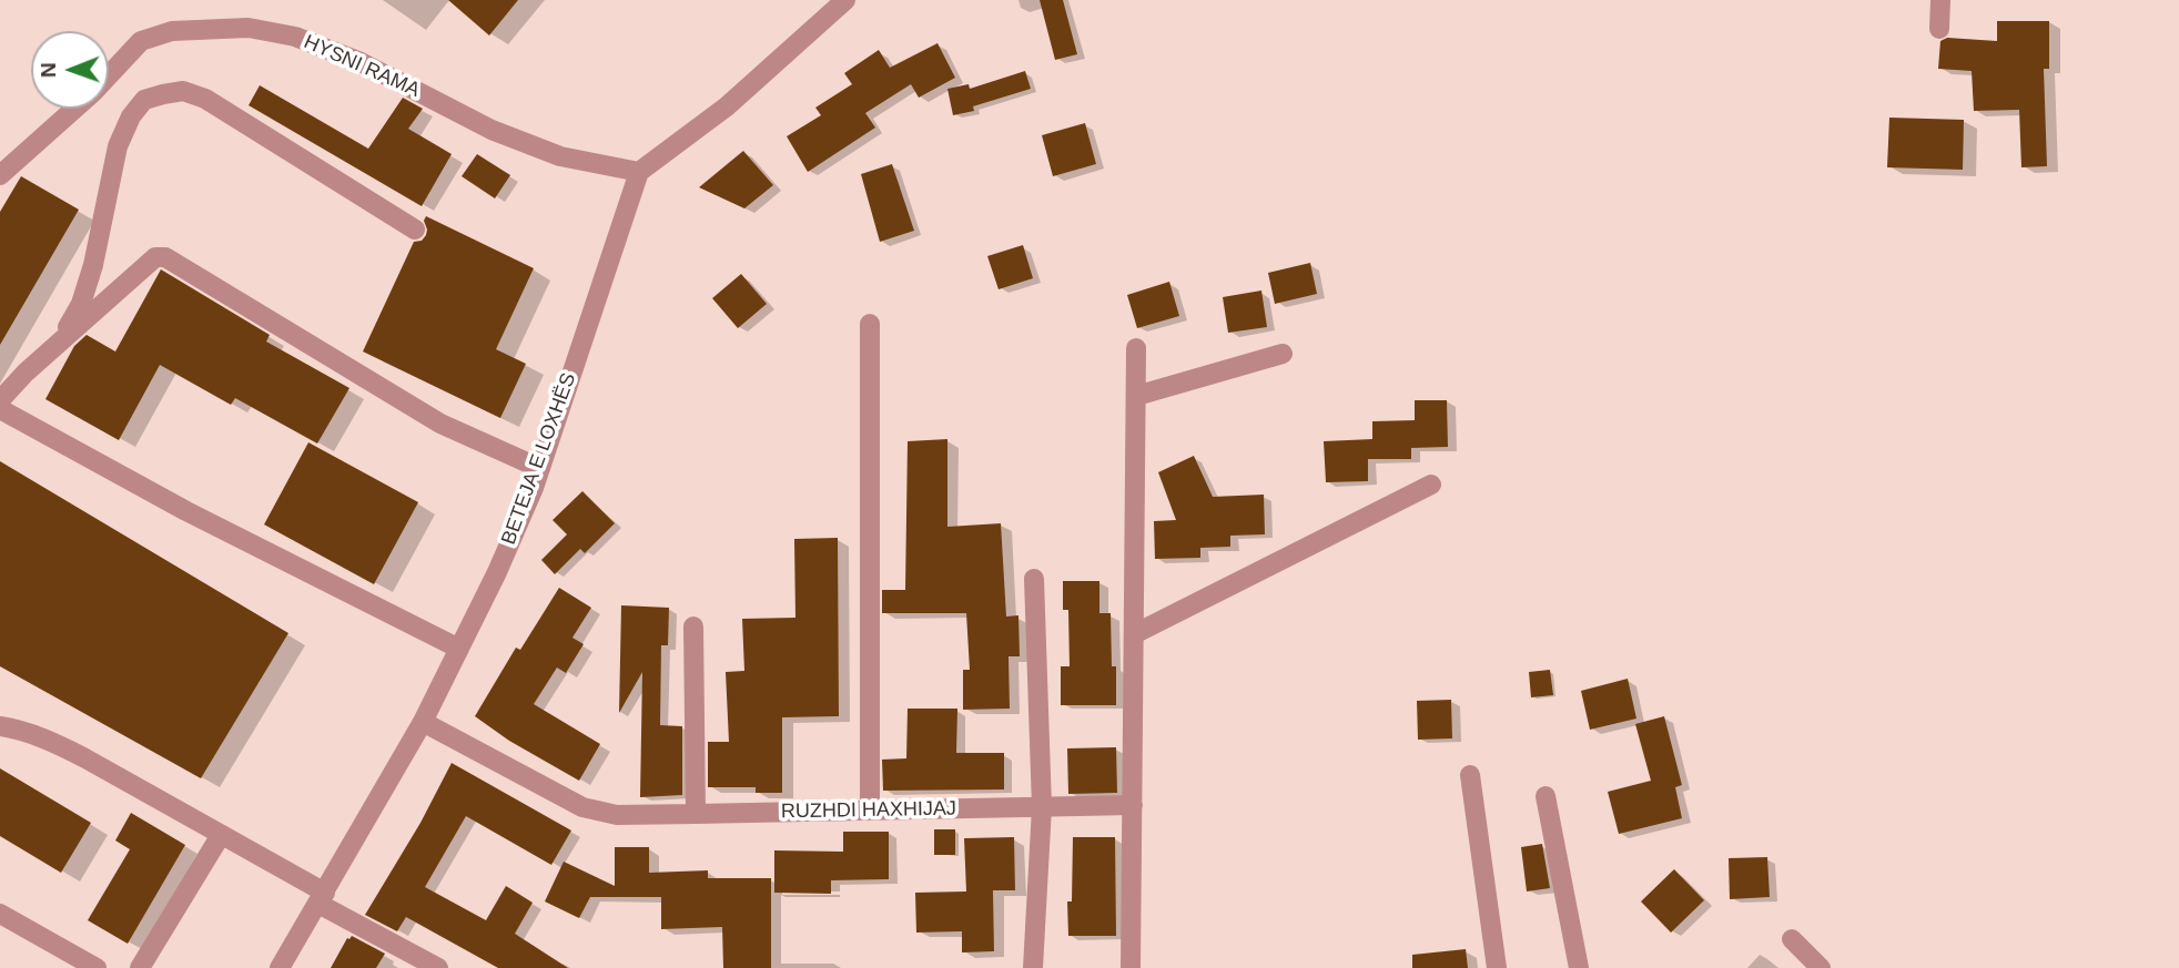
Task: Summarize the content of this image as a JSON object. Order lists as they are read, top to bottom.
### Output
{
  "streets": {
    "street": ["HYSNI RAMA", "BETEJA E LOXHËS", "RUZHDI HAXHIJAJ"]
  },
  "crossings": [
    ["HYSNI RAMA", "BETEJA E LOXHËS"],
    ["BETEJA E LOXHËS", "RUZHDI HAXHIJAJ"]
  ],
  "north": "left"
}
